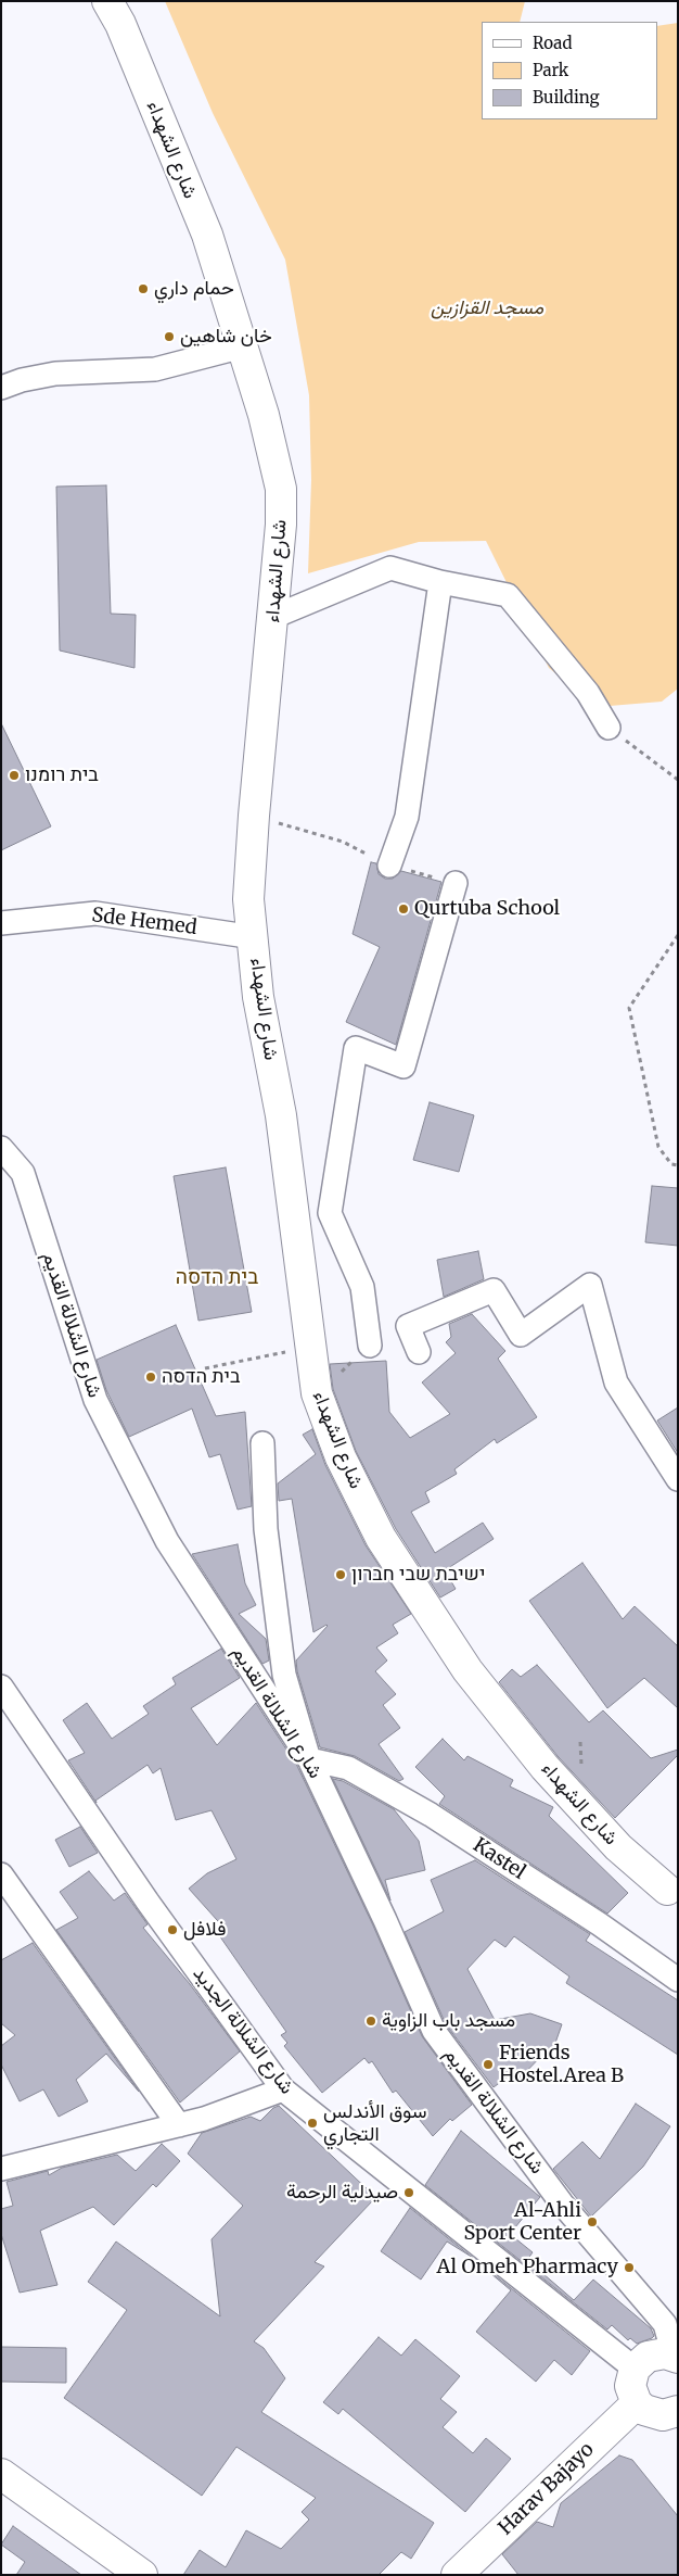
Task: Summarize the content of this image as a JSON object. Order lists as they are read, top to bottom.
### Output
{
  "streets": {
    "street": [
      "شارع الشهداء",
      "Sde Hemed",
      "شارع الشلالة القديم",
      "Kastel",
      "شارع الشلالة الجديد",
      "Harav Bajayo"
    ]
  },
  "crossings": [
    ["شارع الشهداء", "Sde Hemed"],
    ["شارع الشلالة القديم", "Kastel"]
  ],
  "districts": ["בית הדסה"],
  "parks": ["مسجد القزازين"],
  "places": [
    "حمام داري",
    "خان شاهين",
    "בית רומנו",
    "Qurtuba School",
    "בית הדסה",
    "ישיבת שבי חברון",
    "فلافل",
    "مسجد باب الزاوية",
    "Friends Hostel.Area B",
    "سوق الأندلس التجاري",
    "صيدلية الرحمة",
    "Al-Ahli Sport Center",
    "Al Omeh Pharmacy"
  ],
  "legend": ["Road", "Park", "Building"]
}
